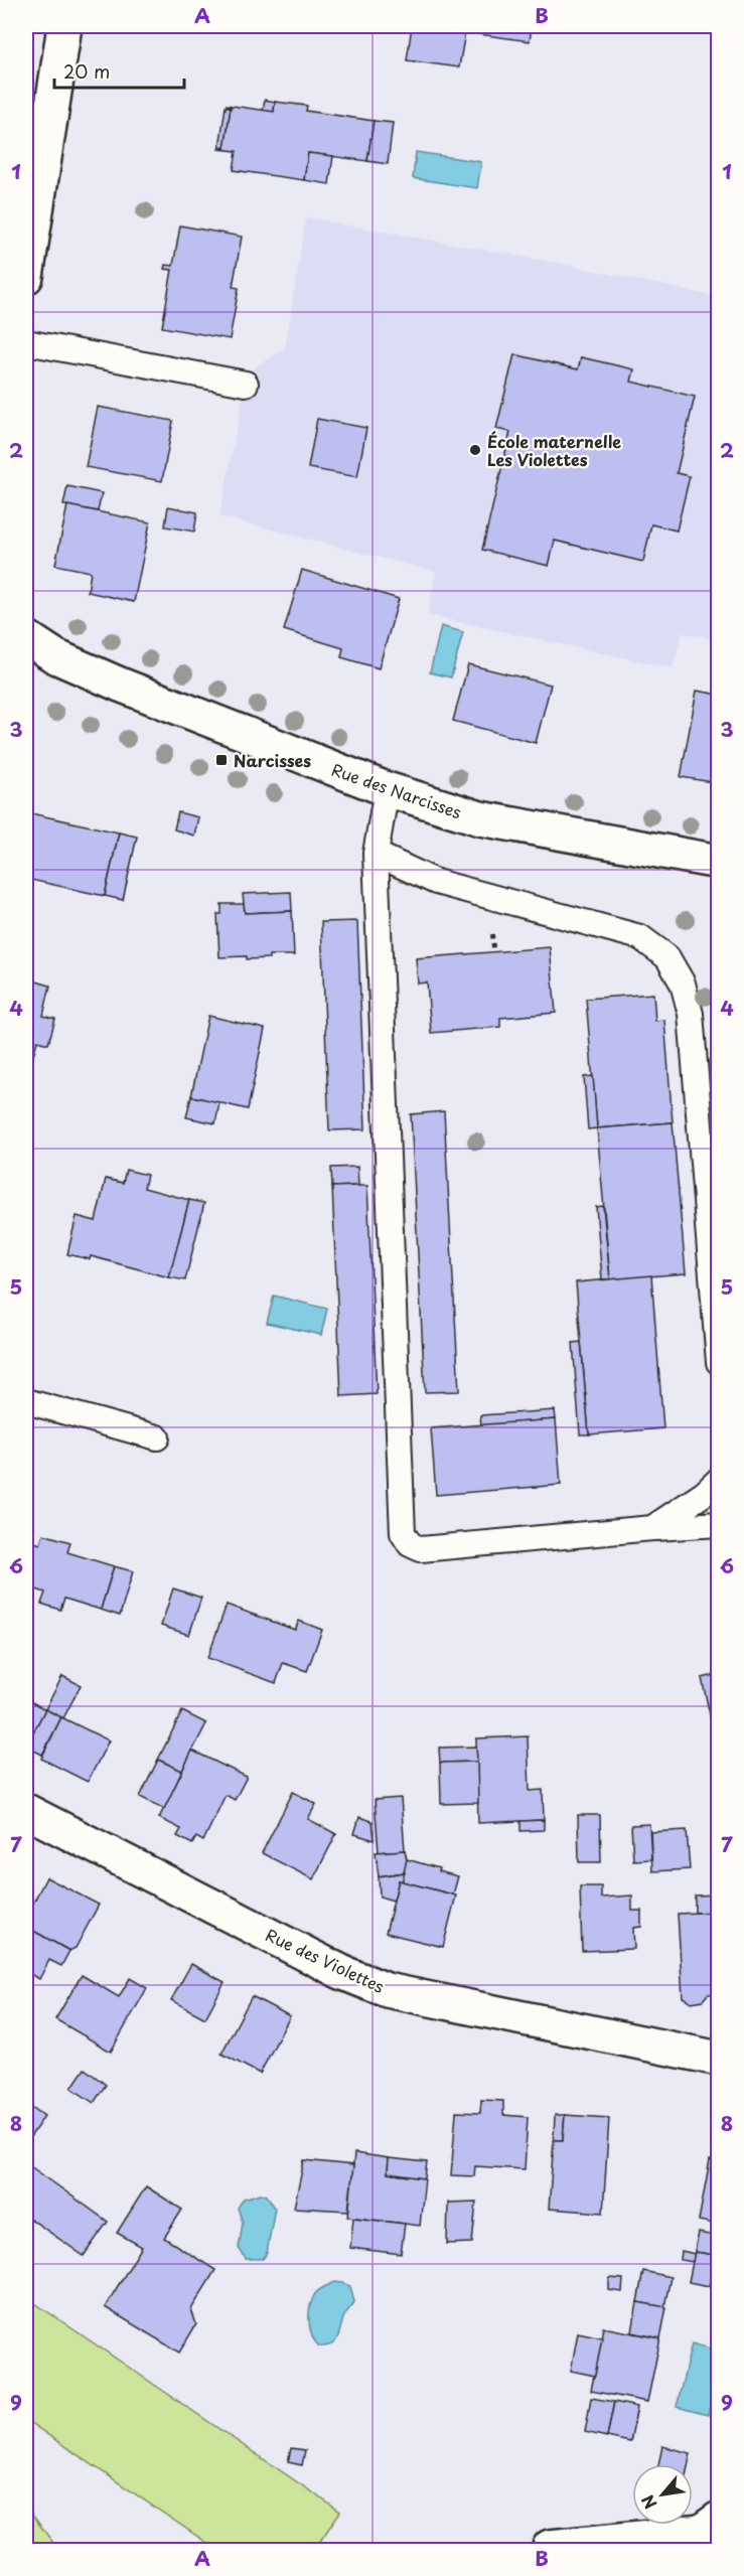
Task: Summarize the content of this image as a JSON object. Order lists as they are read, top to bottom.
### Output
{
  "streets": {
    "street": ["Rue des Narcisses", "Rue des Violettes"]
  },
  "places": {
    "other": ["École maternelle Les Violettes"],
    "transit": ["Narcisses"]
  },
  "scale_bar": "20 m",
  "north": "bottom left",
  "grid": {
    "columns": ["A", "B"],
    "rows": [
      "1",
      "2",
      "3",
      "4",
      "5",
      "6",
      "7",
      "8",
      "9"
    ]
  }
}
